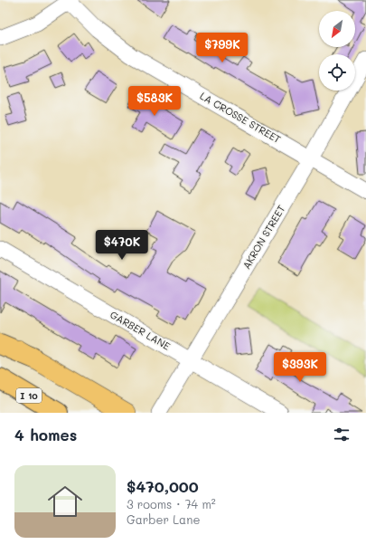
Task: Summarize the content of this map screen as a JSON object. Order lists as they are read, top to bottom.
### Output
{
  "streets": {
    "highway": ["I 10"],
    "street": ["LA CROSSE STREET", "AKRON STREET", "GARBER LANE"]
  },
  "crossings": [
    ["LA CROSSE STREET", "AKRON STREET"],
    ["AKRON STREET", "GARBER LANE"]
  ],
  "north": "bottom left",
  "page": {
    "price": [
      "$799K",
      "$583K",
      "$470K",
      "$393K"
    ],
    "heading": "4 homes",
    "list": [
      {
        "name": "$470,000",
        "note": "3 rooms · 74 m² · Garber Lane"
      }
    ]
  }
}
